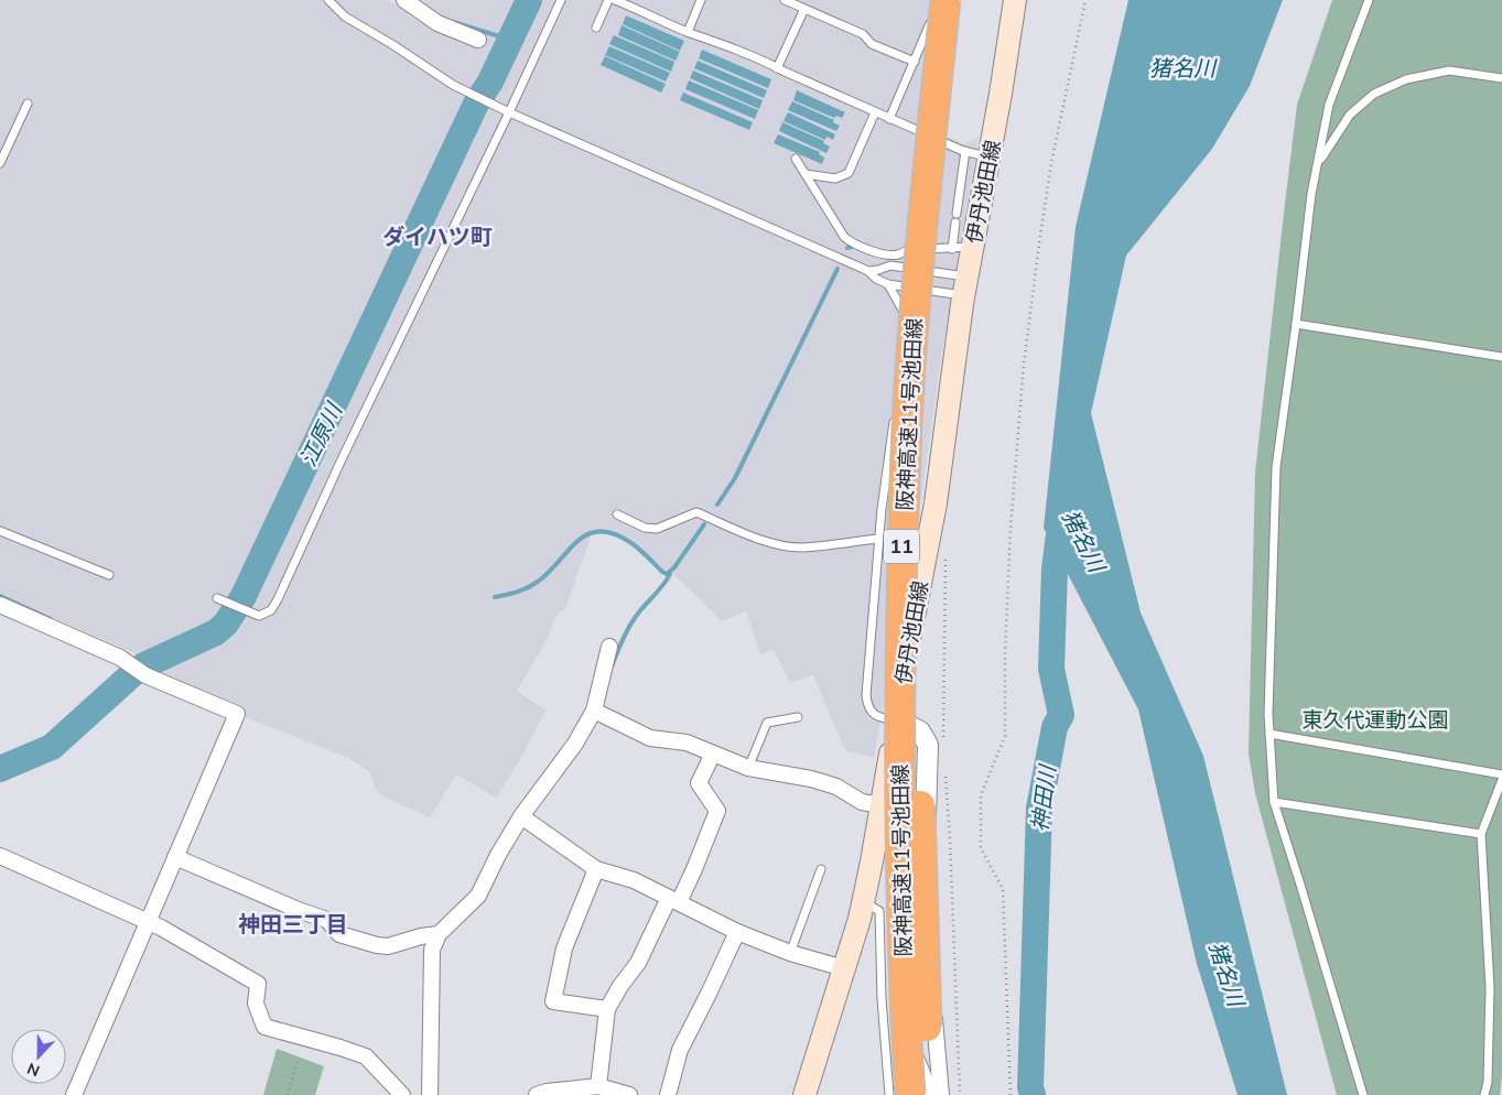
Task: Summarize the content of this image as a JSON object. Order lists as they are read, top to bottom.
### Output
{
  "streets": {
    "highway": ["阪神高速11号池田線", "11"],
    "main road": ["伊丹池田線"]
  },
  "crossings": [
    ["伊丹池田線", "阪神高速11号池田線"]
  ],
  "districts": ["ダイハツ町", "神田三丁目"],
  "water": ["猪名川", "江原川", "神田川"],
  "parks": ["東久代運動公園"],
  "north": "bottom"
}
